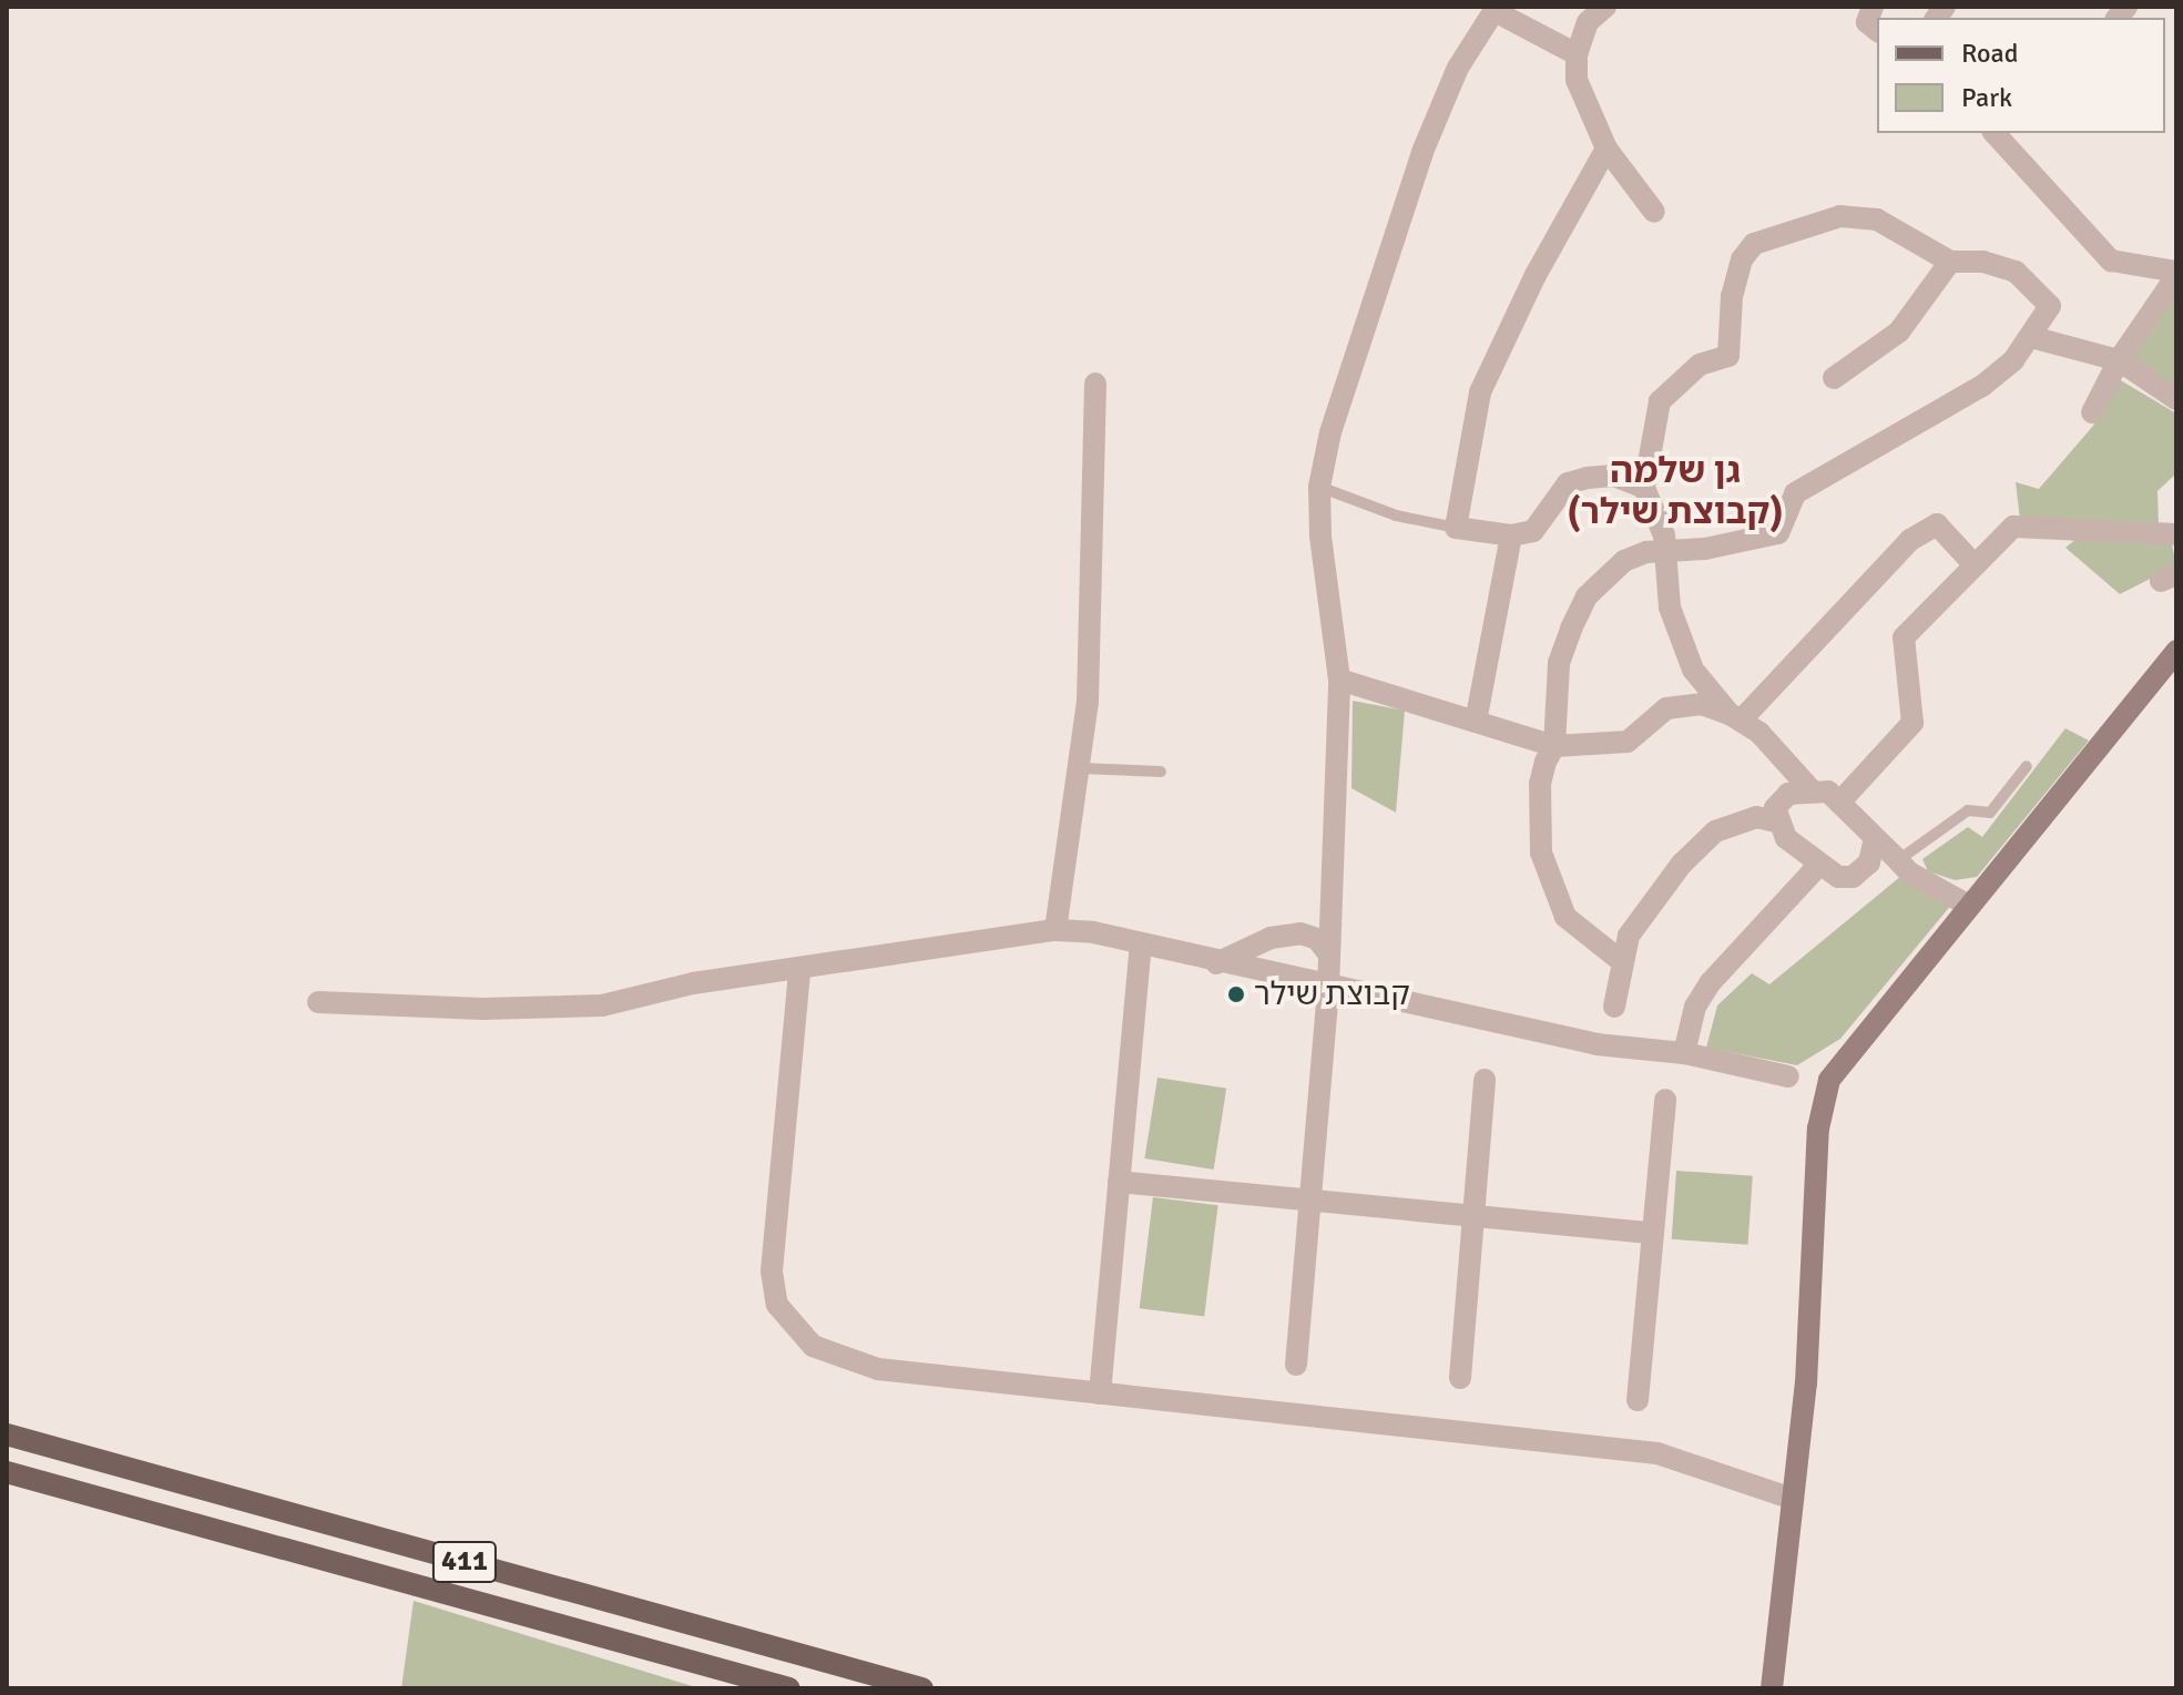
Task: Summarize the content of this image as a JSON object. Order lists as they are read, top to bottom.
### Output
{
  "streets": {
    "main road": ["411"]
  },
  "districts": ["גן שלמה (קבוצת שילר)"],
  "places": ["קבוצת שילר"],
  "legend": ["Road", "Park"]
}
